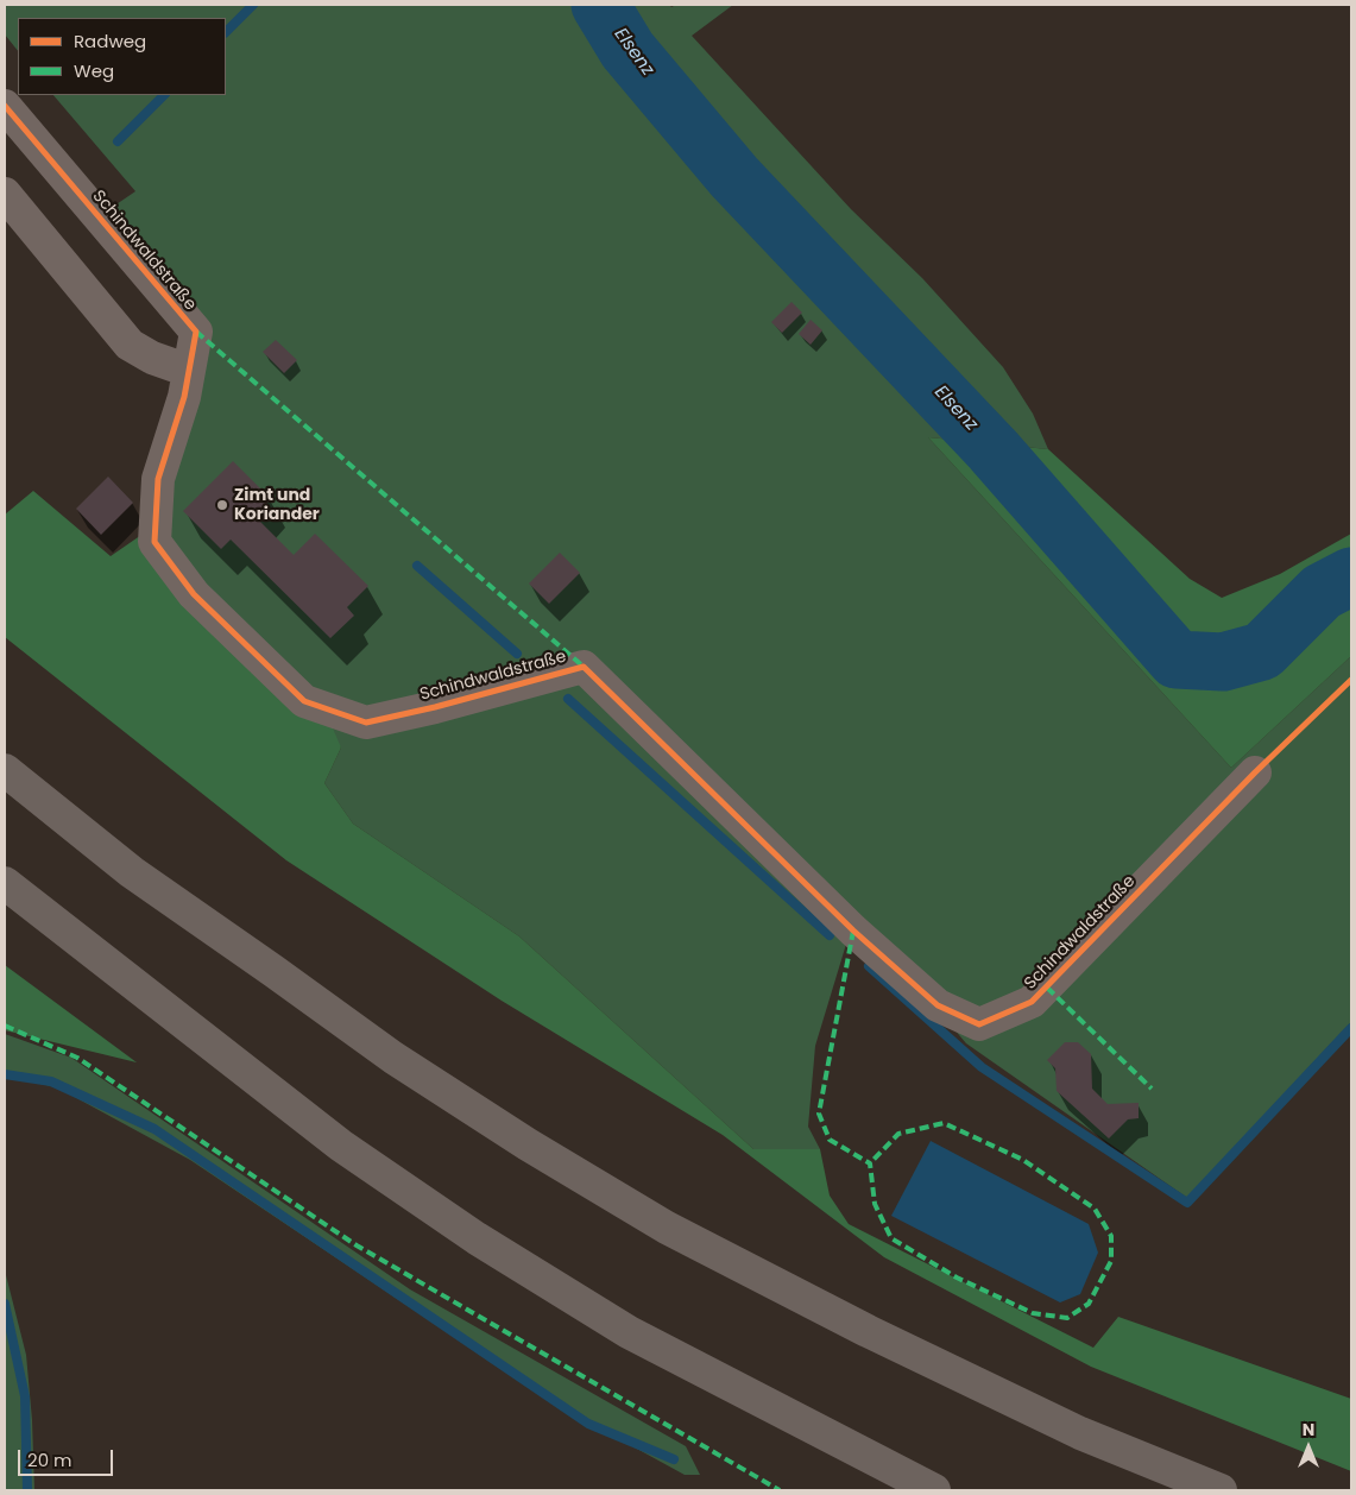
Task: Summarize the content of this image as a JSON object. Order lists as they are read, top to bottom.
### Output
{
  "streets": {
    "street": ["Schindwaldstraße"]
  },
  "water": ["Elsenz"],
  "places": ["Zimt und Koriander"],
  "legend": ["Radweg", "Weg"],
  "scale_bar": "20 m",
  "north": "top"
}
